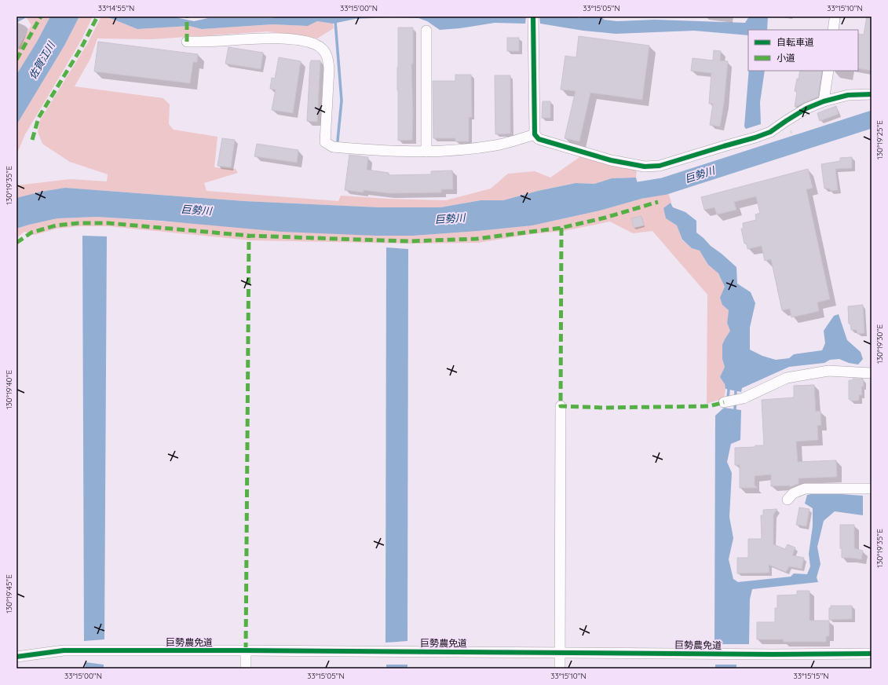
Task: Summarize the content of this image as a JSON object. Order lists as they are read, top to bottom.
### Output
{
  "streets": {
    "street": ["巨勢農免道"]
  },
  "water": ["佐賀江川", "巨勢川"],
  "legend": ["自転車道", "小道"],
  "coordinates": [
    "33°14'55\"N",
    "33°15'00\"N",
    "33°15'05\"N",
    "33°15'10\"N",
    "130°19'25\"E",
    "130°19'35\"E",
    "130°19'30\"E",
    "130°19'40\"E",
    "130°19'45\"E",
    "33°15'15\"N"
  ]
}
